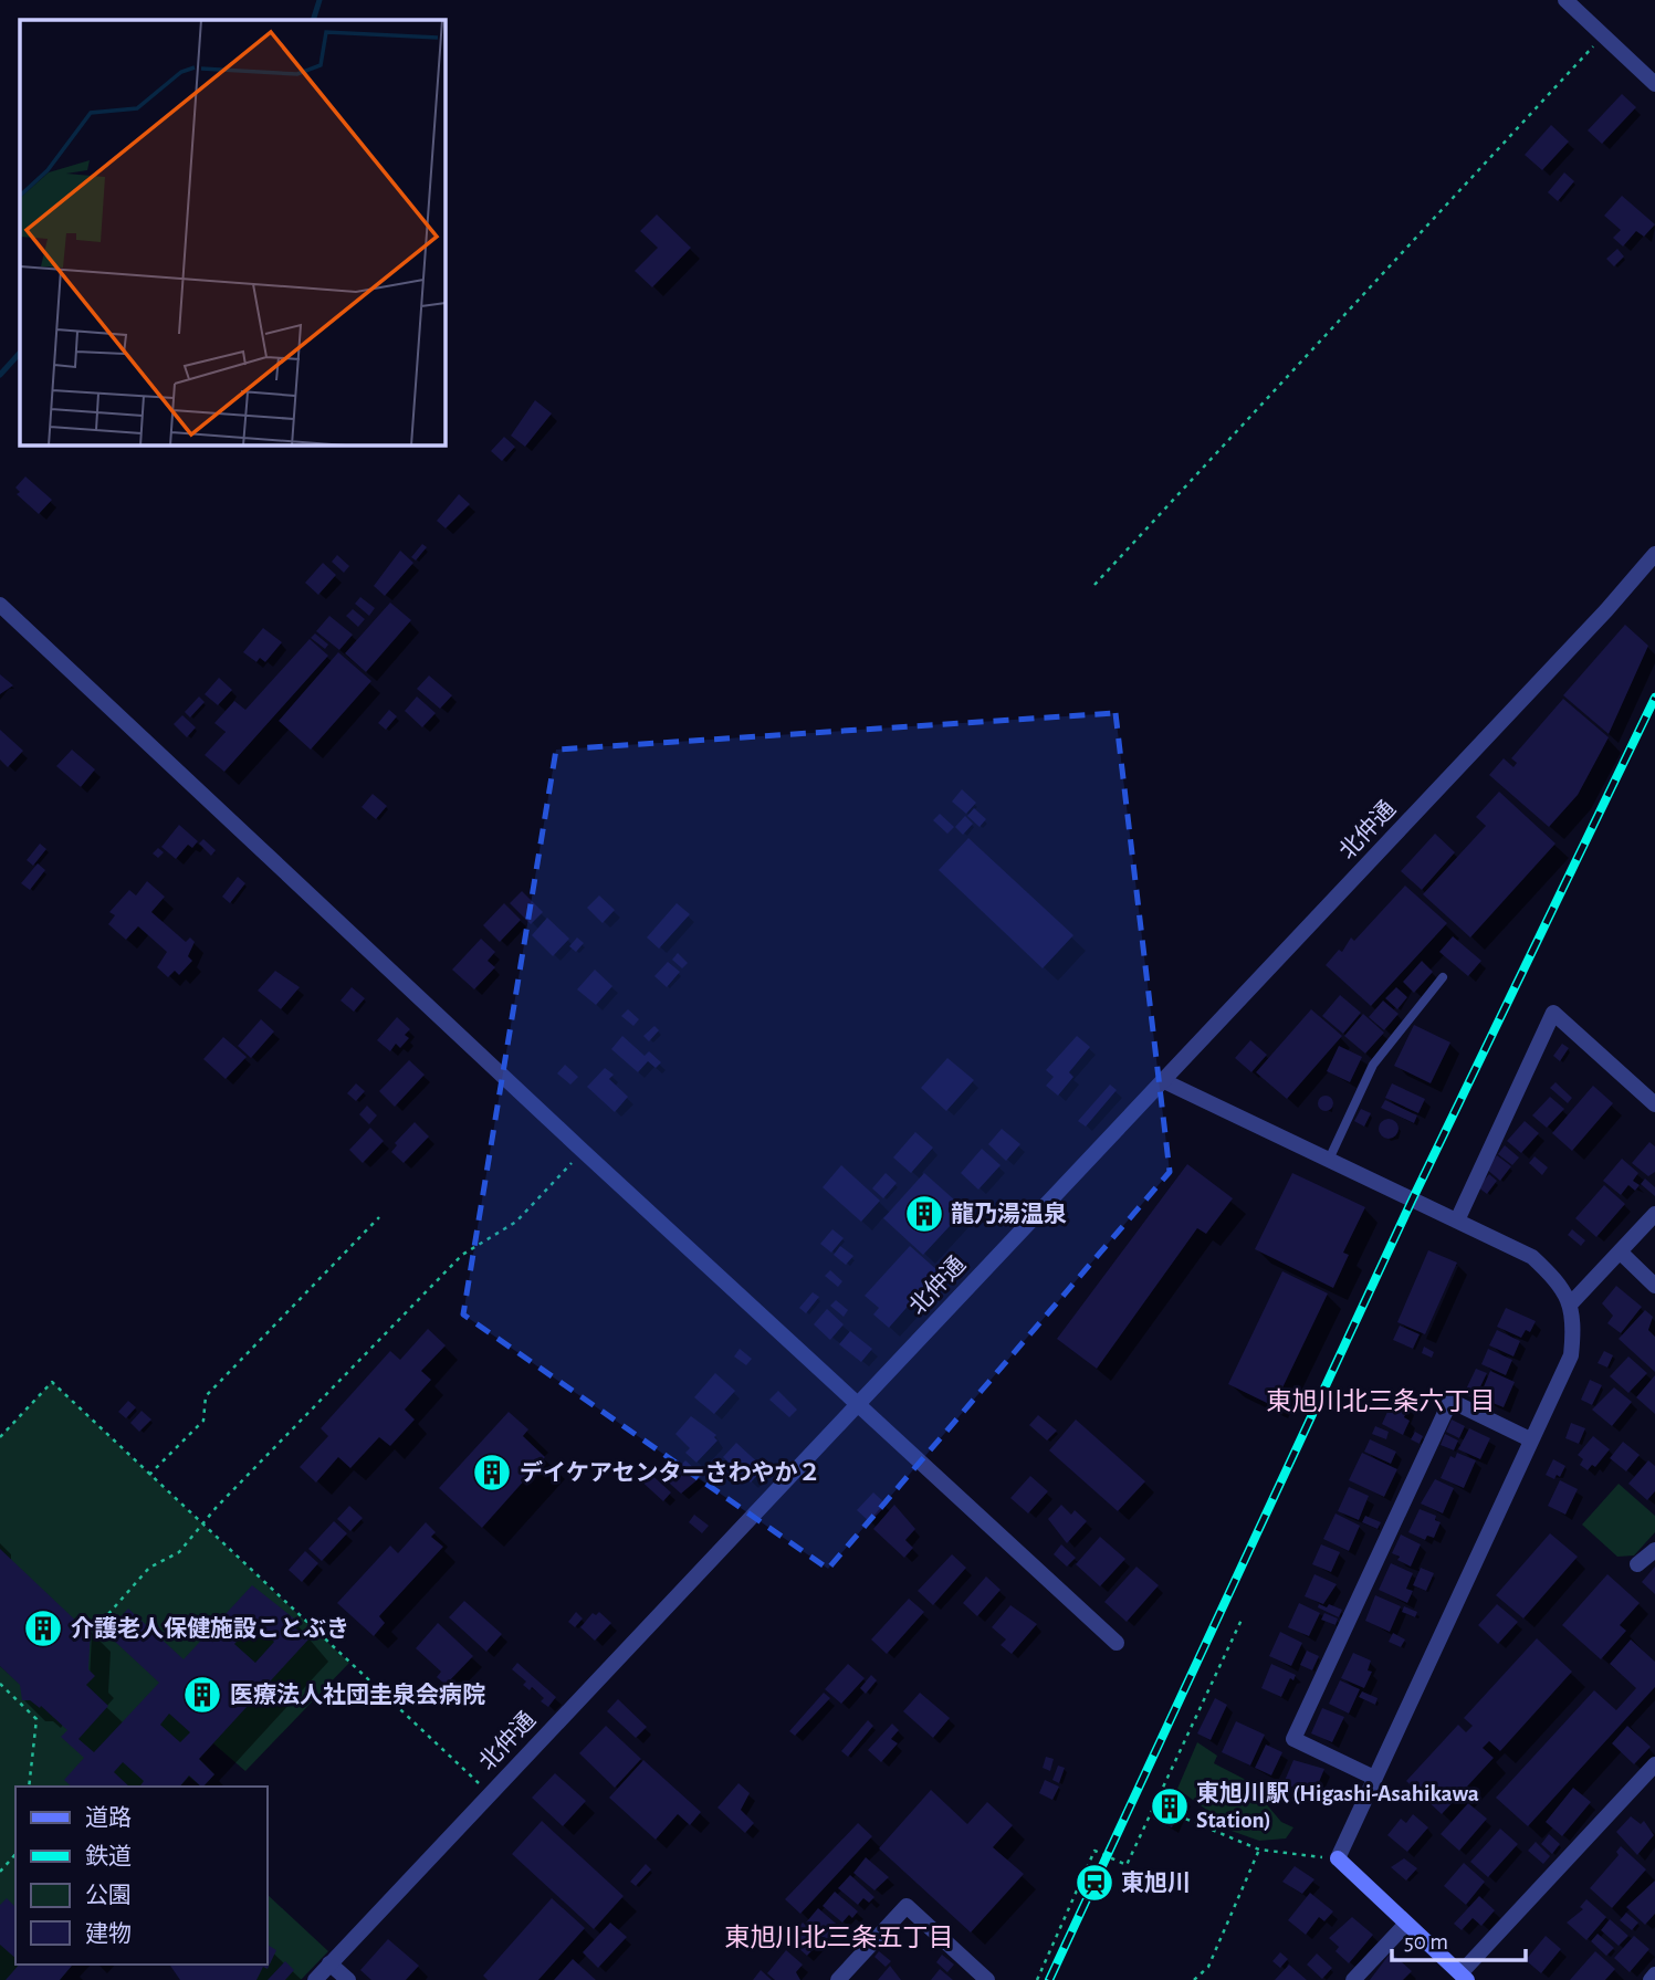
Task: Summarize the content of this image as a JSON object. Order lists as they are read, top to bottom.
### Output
{
  "streets": {
    "street": ["北仲通"]
  },
  "districts": ["東旭川北三条六丁目", "東旭川北三条五丁目"],
  "places": {
    "building": [
      "龍乃湯温泉",
      "デイケアセンターさわやか２",
      "介護老人保健施設ことぶき",
      "医療法人社団圭泉会病院",
      "東旭川駅 (Higashi-Asahikawa Station)"
    ],
    "station": ["東旭川"]
  },
  "legend": [
    "道路",
    "鉄道",
    "公園",
    "建物"
  ],
  "scale_bar": "50 m"
}
